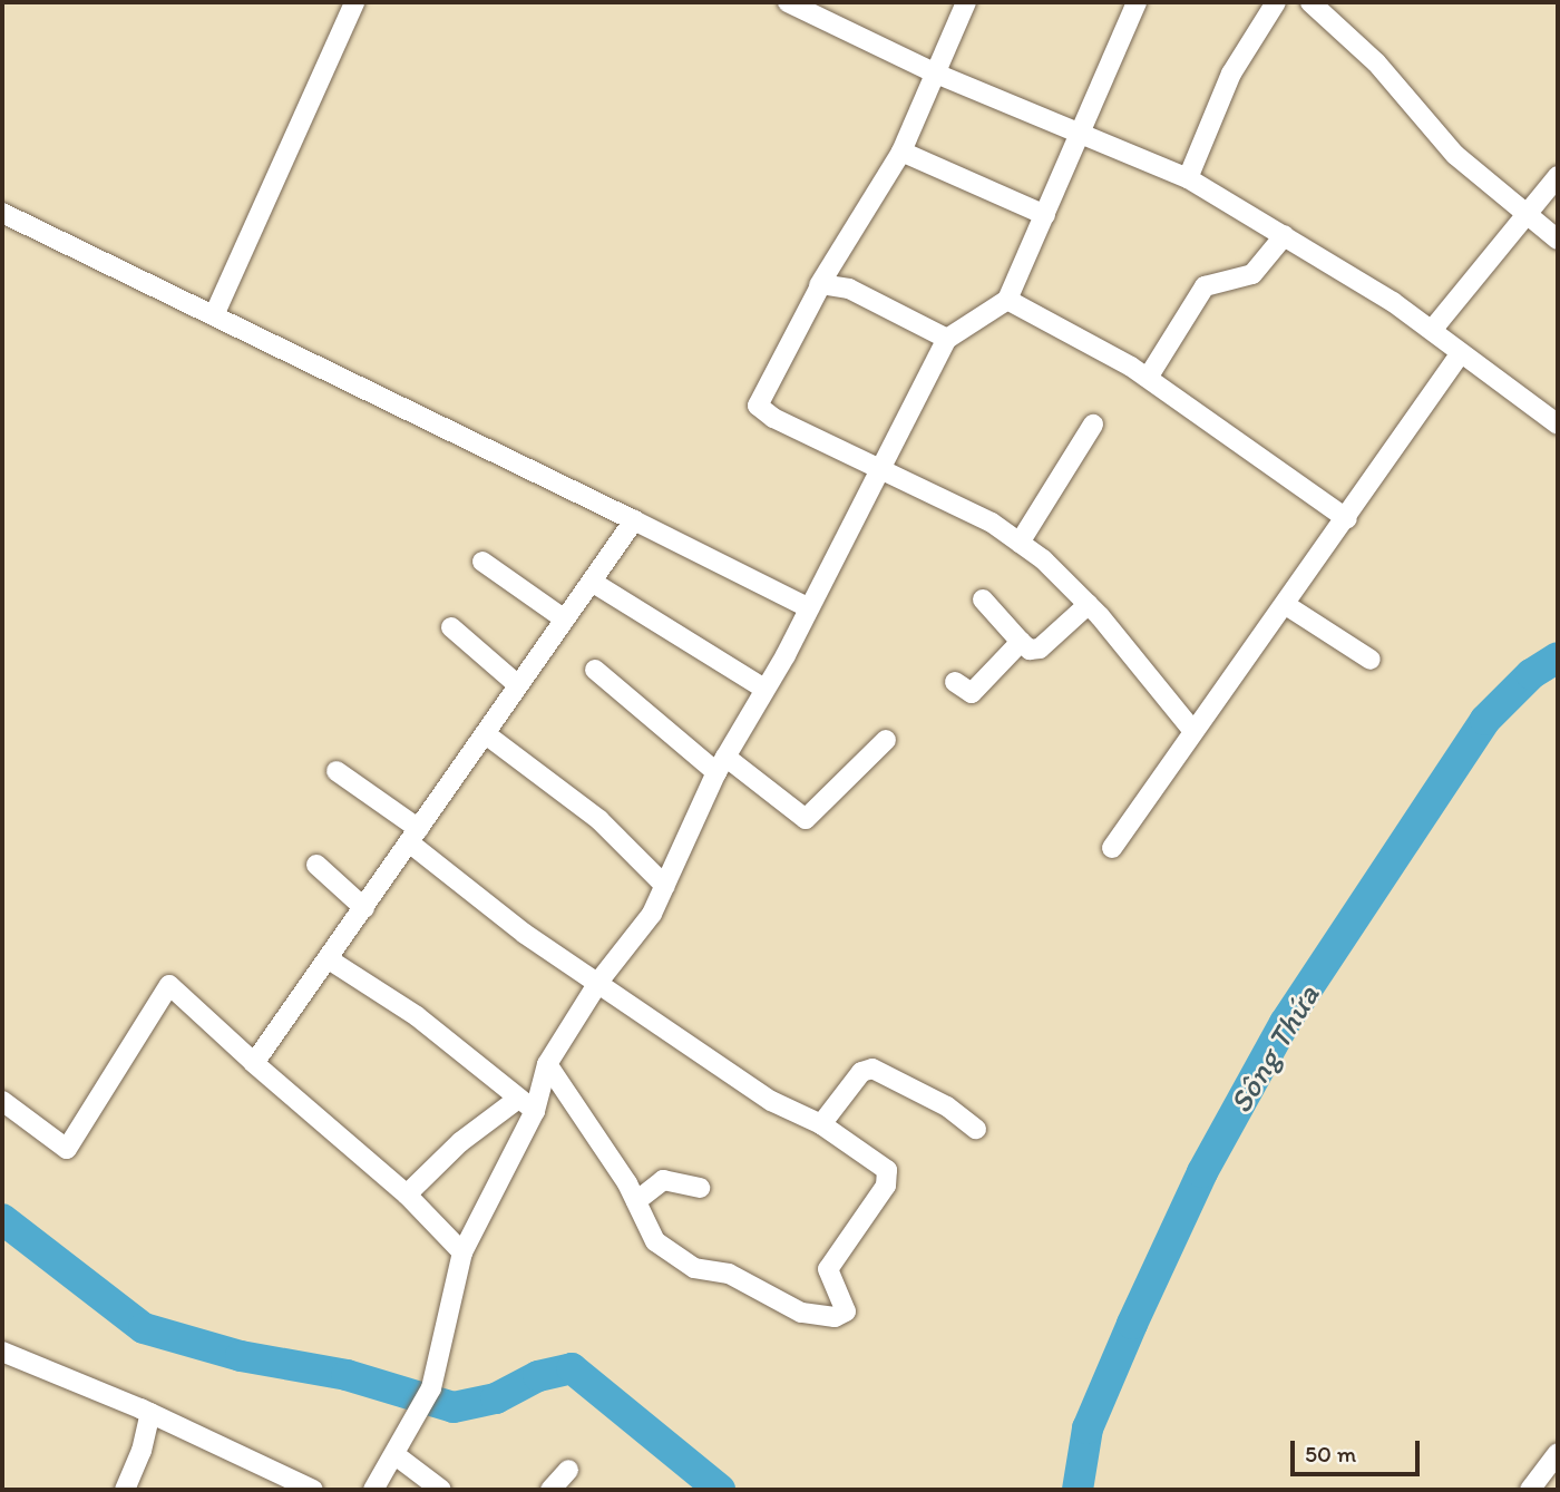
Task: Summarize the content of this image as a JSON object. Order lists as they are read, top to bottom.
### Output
{
  "water": ["Sông Thứa"],
  "scale_bar": "50 m"
}
